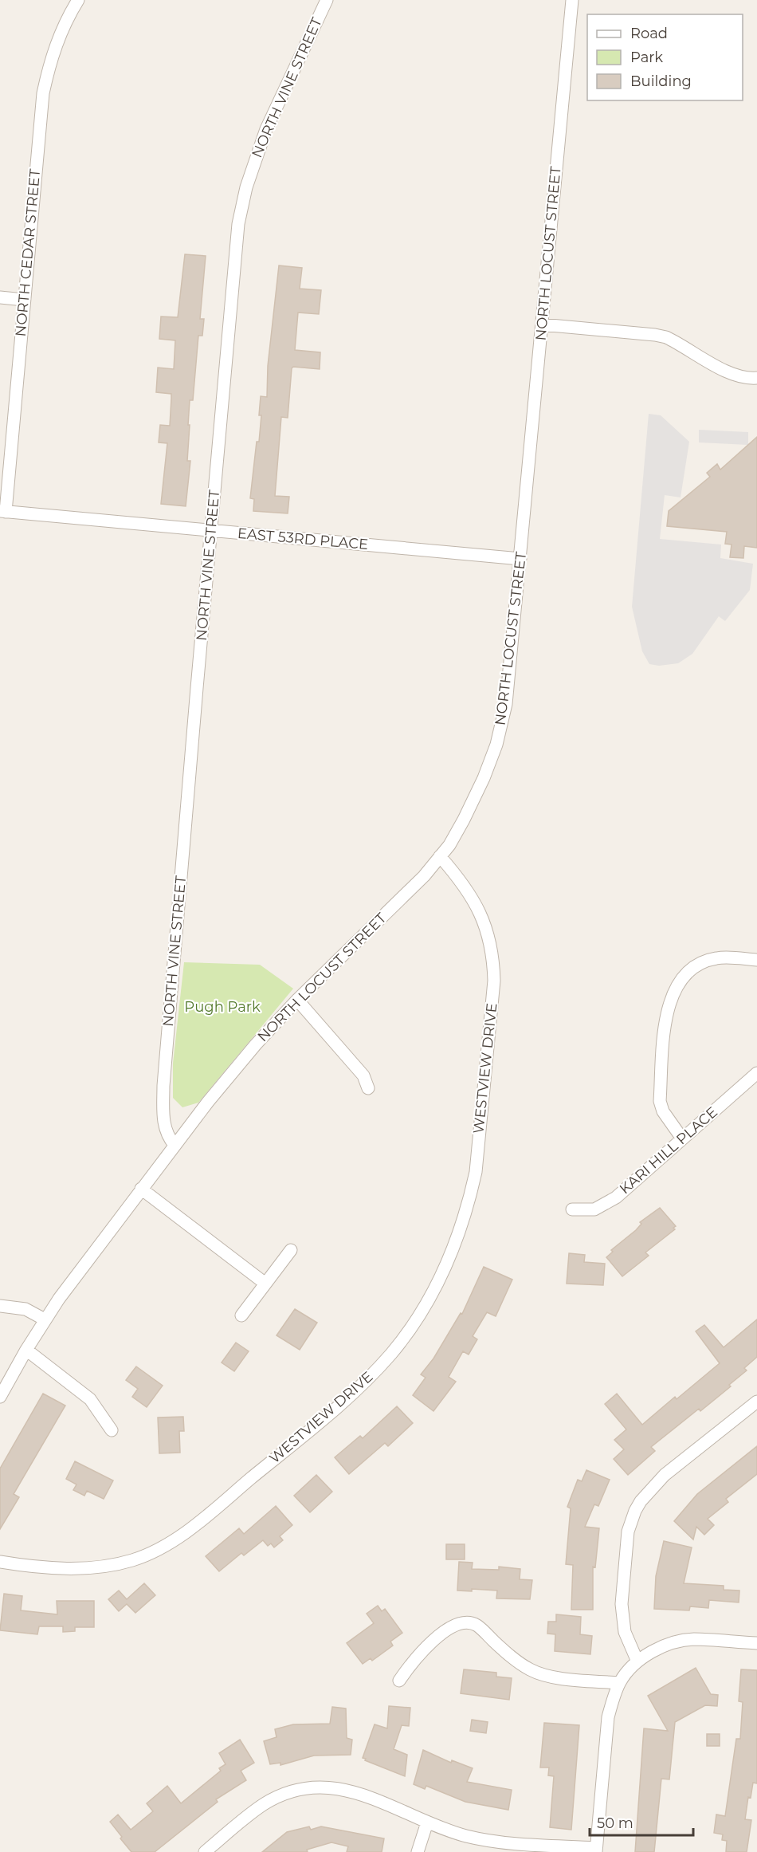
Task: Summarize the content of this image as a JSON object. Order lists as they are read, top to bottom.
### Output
{
  "streets": {
    "street": [
      "NORTH VINE STREET",
      "NORTH CEDAR STREET",
      "NORTH LOCUST STREET",
      "EAST 53RD PLACE",
      "WESTVIEW DRIVE",
      "KARI HILL PLACE"
    ]
  },
  "crossings": [
    ["NORTH VINE STREET", "NORTH LOCUST STREET"],
    ["NORTH VINE STREET", "EAST 53RD PLACE"],
    ["NORTH CEDAR STREET", "EAST 53RD PLACE"],
    ["NORTH LOCUST STREET", "EAST 53RD PLACE"],
    ["NORTH LOCUST STREET", "WESTVIEW DRIVE"]
  ],
  "parks": ["Pugh Park"],
  "legend": ["Road", "Park", "Building"],
  "scale_bar": "50 m"
}
